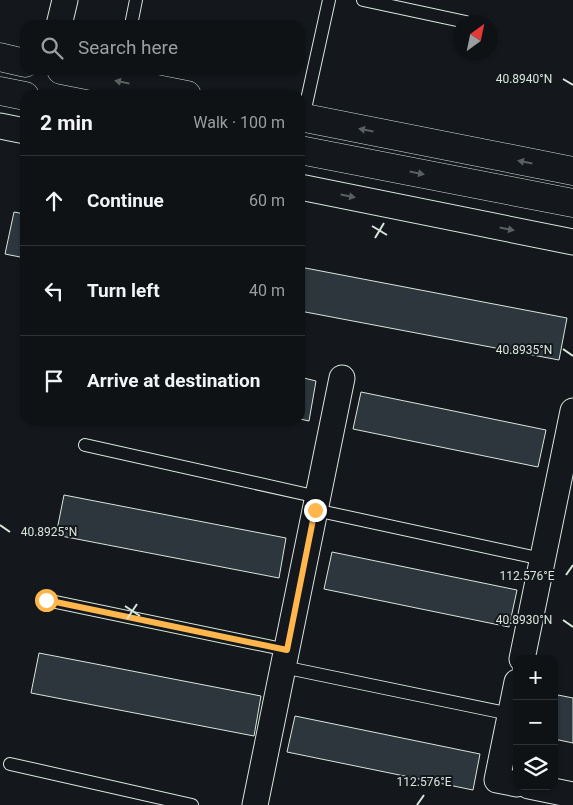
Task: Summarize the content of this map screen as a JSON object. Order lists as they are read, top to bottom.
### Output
{
  "north": "top right",
  "page": {
    "search": "Search here",
    "heading": ["2 min", "Walk · 100 m"],
    "list": [
      ["Continue", "60 m"],
      ["Turn left", "40 m"],
      "Arrive at destination"
    ],
    "map_buttons": ["+", "−"]
  },
  "coordinates": [
    "40.8940°N",
    "40.8935°N",
    "40.8925°N",
    "112.576°E",
    "40.8930°N"
  ]
}
